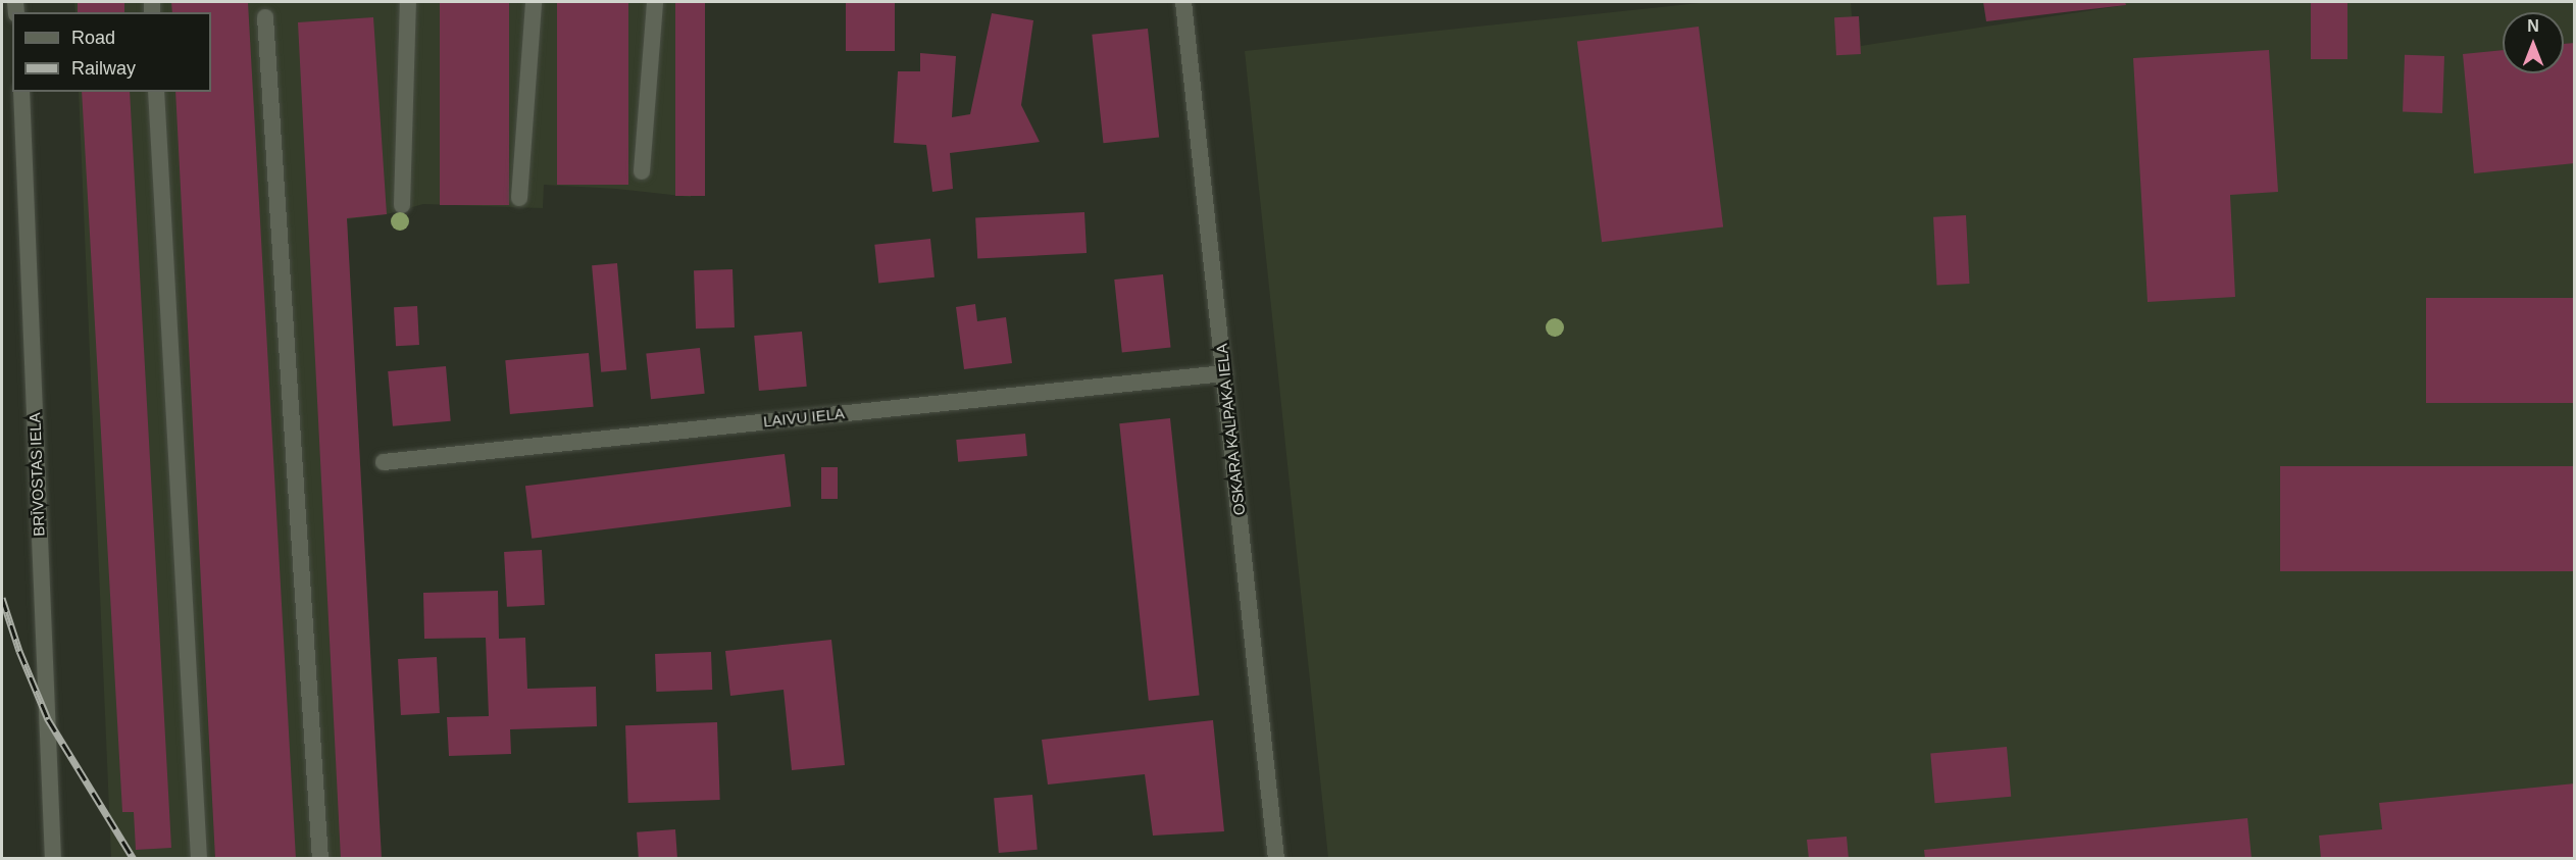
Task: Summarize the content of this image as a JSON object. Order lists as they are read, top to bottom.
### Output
{
  "streets": {
    "street": ["LAIVU IELA", "OSKARA KALPAKA IELA", "BRĪVOSTAS IELA"]
  },
  "crossings": [
    ["LAIVU IELA", "OSKARA KALPAKA IELA"]
  ],
  "legend": ["Road", "Railway"],
  "north": "top"
}
